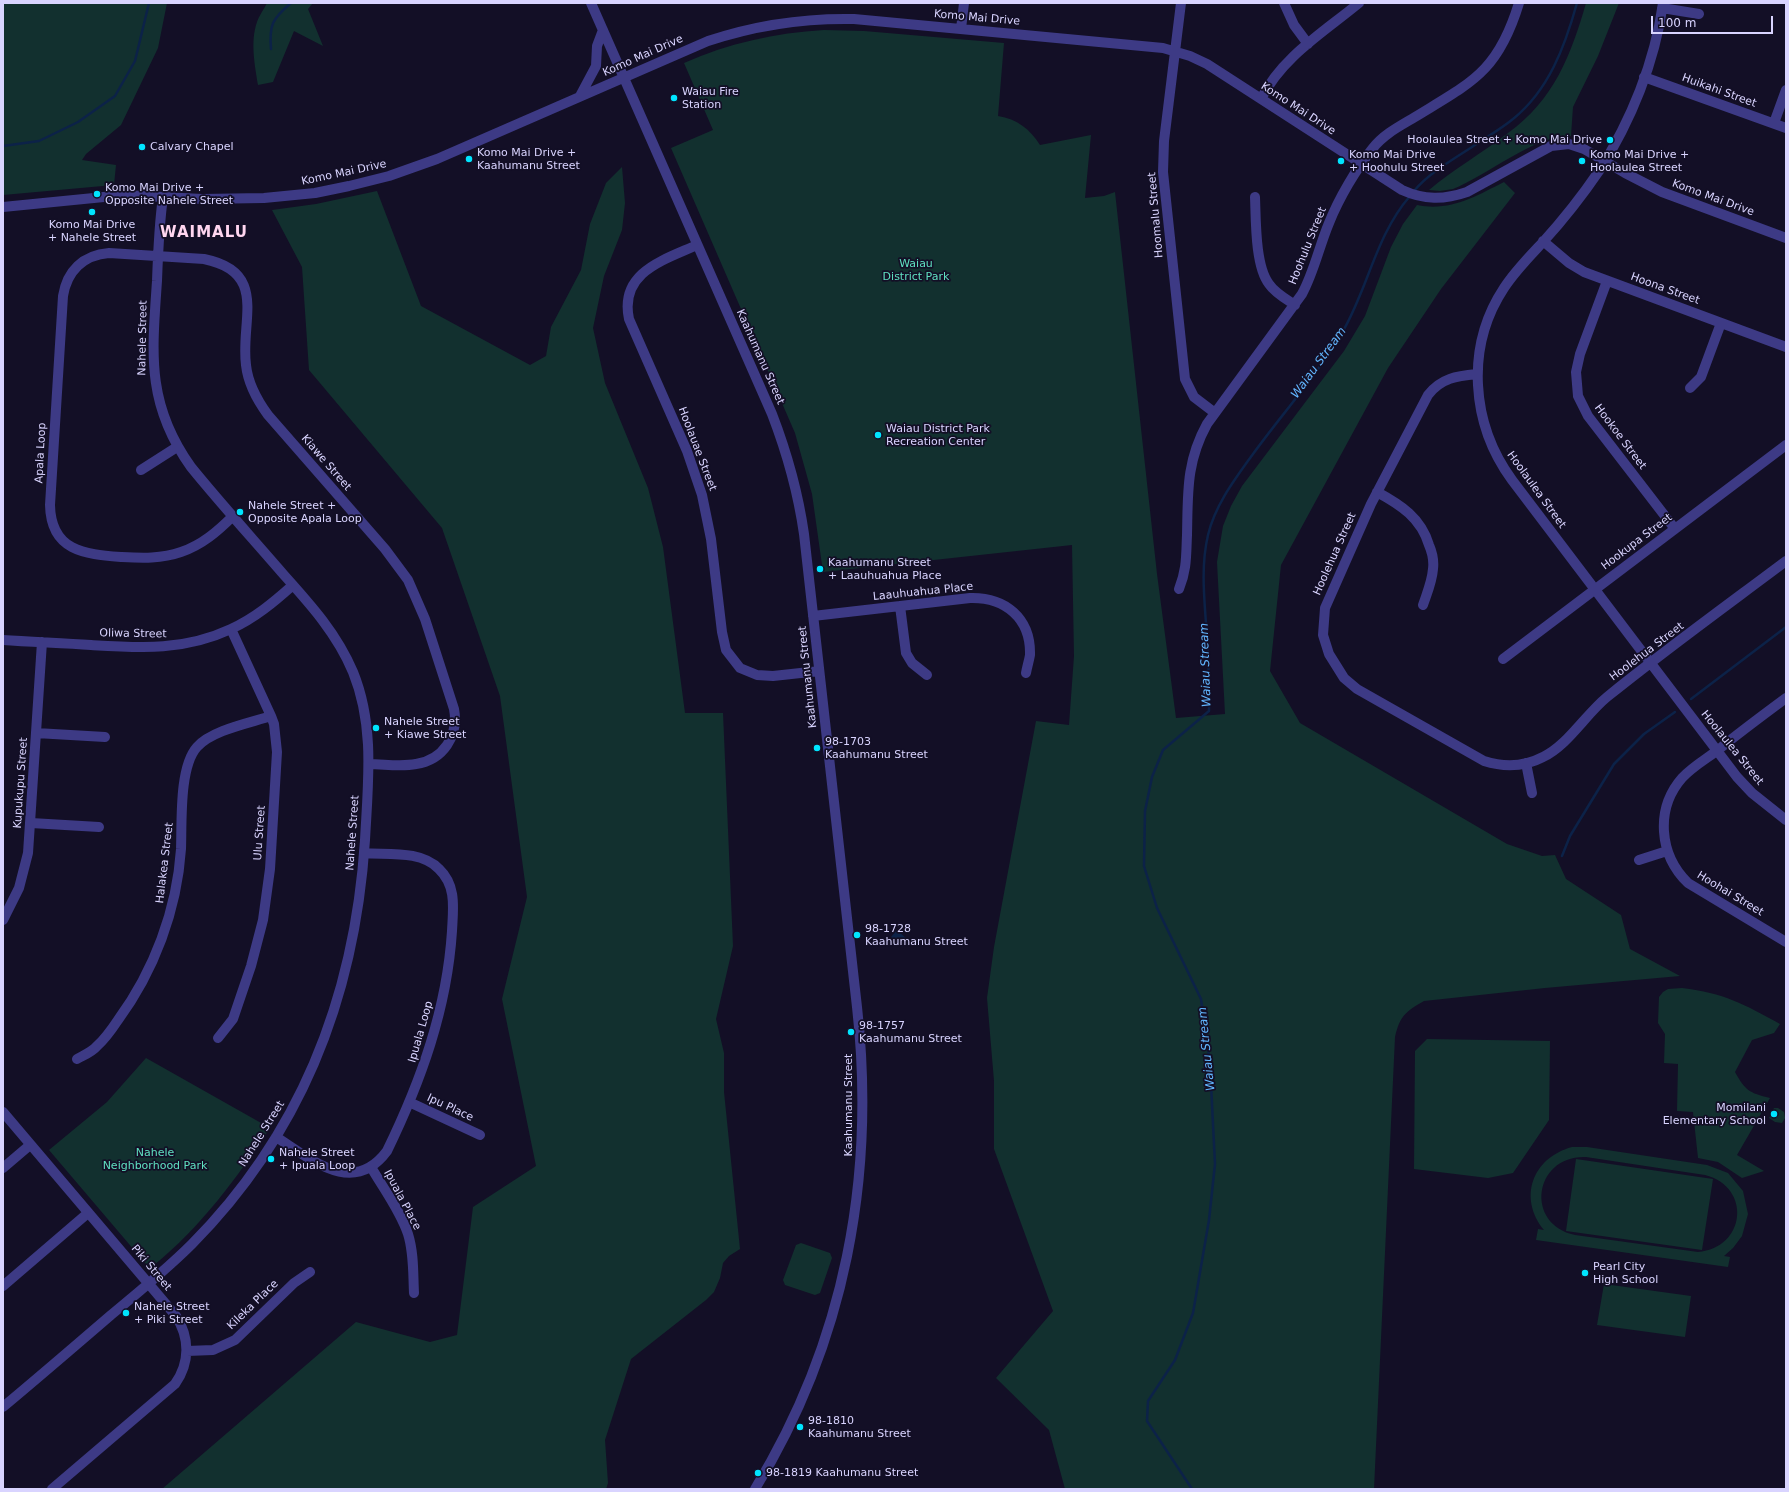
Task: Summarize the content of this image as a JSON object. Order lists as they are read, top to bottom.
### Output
{
  "streets": {
    "street": [
      "Komo Mai Drive",
      "Huikahi Street",
      "Hoomalu Street",
      "Hoohulu Street",
      "Hoona Street",
      "Nahele Street",
      "Kaahumanu Street",
      "Hookoe Street",
      "Hoolauae Street",
      "Apala Loop",
      "Kiawe Street",
      "Hoolaulea Street",
      "Hookupa Street",
      "Hoolehua Street",
      "Laauhuahua Place",
      "Oliwa Street",
      "Kupukupu Street",
      "Ulu Street",
      "Halakea Street",
      "Hoohai Street",
      "Ipuala Loop",
      "Ipu Place",
      "Ipuala Place",
      "Piki Street",
      "Kileka Place"
    ]
  },
  "crossings": [
    ["Komo Mai Drive", "Hoomalu Street"],
    ["Komo Mai Drive", "Hoohulu Street"],
    ["Komo Mai Drive", "Nahele Street"],
    ["Komo Mai Drive", "Kaahumanu Street"],
    ["Komo Mai Drive", "Hoolaulea Street"],
    ["Huikahi Street", "Hoolaulea Street"],
    ["Hoomalu Street", "Hoohulu Street"],
    ["Hoona Street", "Hookoe Street"],
    ["Hoona Street", "Hoolaulea Street"],
    ["Nahele Street", "Apala Loop"],
    ["Nahele Street", "Kiawe Street"],
    ["Nahele Street", "Oliwa Street"],
    ["Nahele Street", "Ipuala Loop"],
    ["Nahele Street", "Piki Street"],
    ["Kaahumanu Street", "Hoolauae Street"],
    ["Kaahumanu Street", "Laauhuahua Place"],
    ["Hookoe Street", "Hookupa Street"],
    ["Apala Loop", "Kiawe Street"],
    ["Hoolaulea Street", "Hookupa Street"],
    ["Hoolaulea Street", "Hoolehua Street"],
    ["Hoolaulea Street", "Hoohai Street"],
    ["Oliwa Street", "Kupukupu Street"],
    ["Oliwa Street", "Ulu Street"],
    ["Ulu Street", "Halakea Street"],
    ["Ipuala Loop", "Ipu Place"],
    ["Ipuala Loop", "Ipuala Place"],
    ["Piki Street", "Kileka Place"]
  ],
  "districts": ["WAIMALU"],
  "water": ["Waiau Stream"],
  "parks": ["Waiau District Park", "Nahele Neighborhood Park"],
  "places": [
    "Waiau Fire Station",
    "Hoolaulea Street + Komo Mai Drive",
    "Calvary Chapel",
    "Komo Mai Drive + Kaahumanu Street",
    "Komo Mai Drive + Hoohulu Street",
    "Komo Mai Drive + Hoolaulea Street",
    "Komo Mai Drive + Opposite Nahele Street",
    "Komo Mai Drive + Nahele Street",
    "Waiau District Park Recreation Center",
    "Nahele Street + Opposite Apala Loop",
    "Kaahumanu Street + Laauhuahua Place",
    "Nahele Street + Kiawe Street",
    "98-1703 Kaahumanu Street",
    "98-1728 Kaahumanu Street",
    "98-1757 Kaahumanu Street",
    "Momilani Elementary School",
    "Nahele Street + Ipuala Loop",
    "Pearl City High School",
    "Nahele Street + Piki Street",
    "98-1810 Kaahumanu Street",
    "98-1819 Kaahumanu Street"
  ],
  "scale_bar": "100 m"
}
